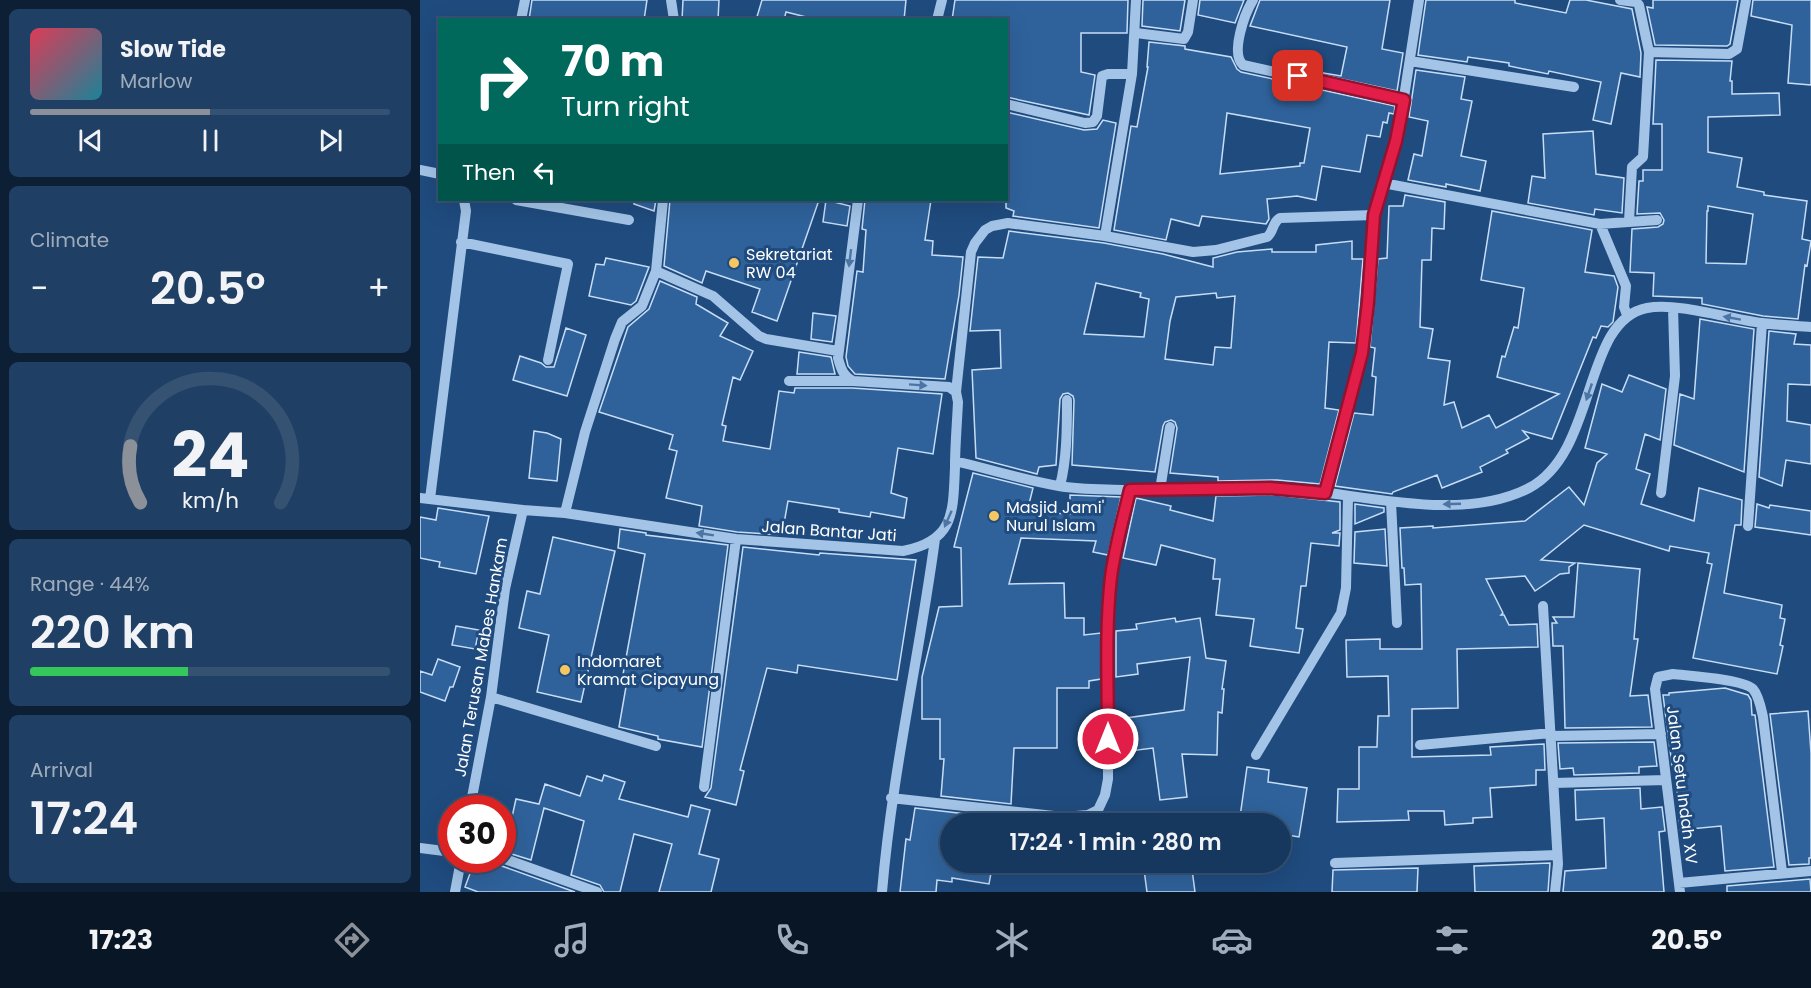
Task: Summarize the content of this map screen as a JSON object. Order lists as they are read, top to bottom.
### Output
{
  "streets": {
    "street": ["Jalan Bantar Jati", "Jalan Terusan Mabes Hankam", "Jalan Setu Indah XV"]
  },
  "crossings": [
    ["Jalan Bantar Jati", "Jalan Terusan Mabes Hankam"]
  ],
  "places": ["Sekretariat RW 04", "Masjid Jami' Nurul Islam", "Indomaret Kramat Cipayung"],
  "page": {
    "turn": ["70 m", "Turn right"],
    "song": ["Slow Tide", "Marlow"],
    "then": "Then",
    "tile": [
      "Climate",
      ["Range · 44%", "220 km"],
      ["Arrival", "17:24"]
    ],
    "heat": ["−", "20.5°", "+"],
    "limit": "30",
    "trip": "17:24 · 1 min · 280 m",
    "tabs": ["17:23", "20.5°"],
    "gauge": ["24", "km/h"]
  }
}
